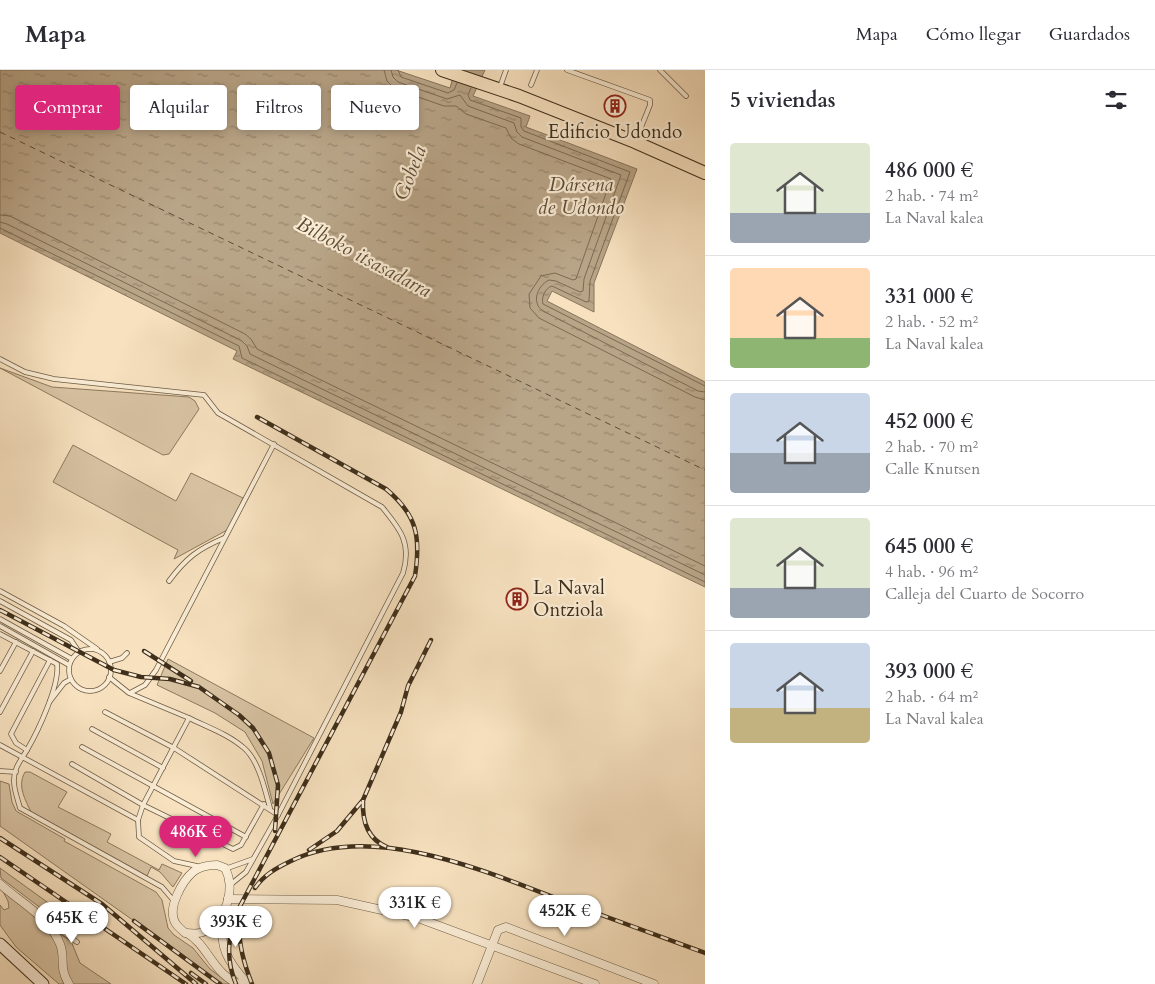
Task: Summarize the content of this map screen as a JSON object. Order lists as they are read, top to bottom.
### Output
{
  "water": ["Gobela", "Dársena de Udondo", "Bilboko itsasadarra"],
  "places": {
    "building": ["Edificio Udondo", "La Naval Ontziola"]
  },
  "page": {
    "header": "Mapa",
    "nav": ["Mapa", "Cómo llegar", "Guardados"],
    "heading": "5 viviendas",
    "chip": [
      "Comprar",
      "Alquilar",
      "Filtros",
      "Nuevo"
    ],
    "list": [
      {
        "name": "486 000 €",
        "note": "2 hab. · 74 m² · La Naval kalea"
      },
      {
        "name": "331 000 €",
        "note": "2 hab. · 52 m² · La Naval kalea"
      },
      {
        "name": "452 000 €",
        "note": "2 hab. · 70 m² · Calle Knutsen"
      },
      {
        "name": "645 000 €",
        "note": "4 hab. · 96 m² · Calleja del Cuarto de Socorro"
      },
      {
        "name": "393 000 €",
        "note": "2 hab. · 64 m² · La Naval kalea"
      }
    ],
    "price": [
      "486K €",
      "331K €",
      "452K €",
      "645K €",
      "393K €"
    ]
  }
}
